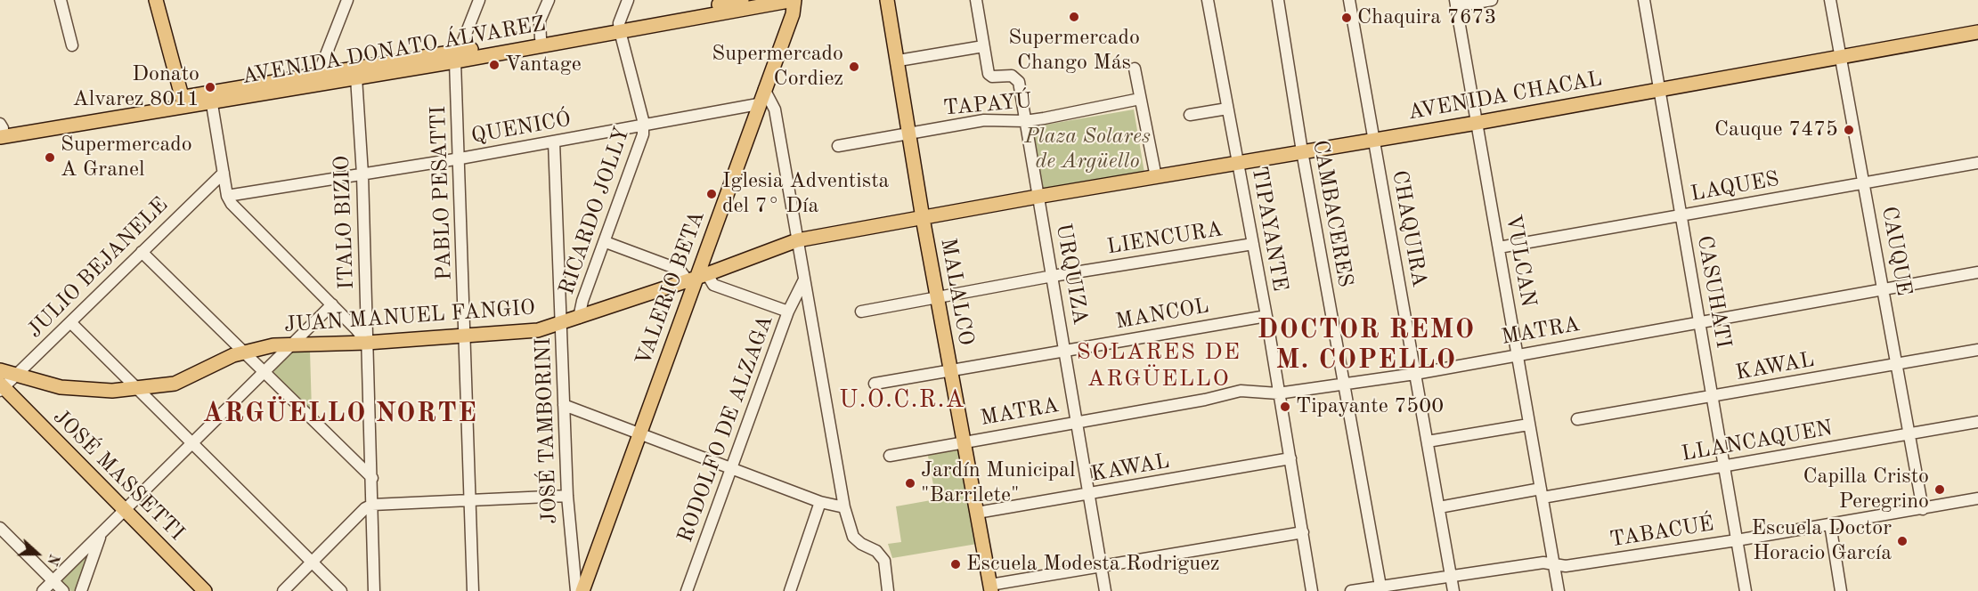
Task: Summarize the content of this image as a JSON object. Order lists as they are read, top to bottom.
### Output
{
  "streets": {
    "main road": [
      "AVENIDA DONATO ÁLVAREZ",
      "AVENIDA CHACAL",
      "VALERIO BETA",
      "MALALCO",
      "JUAN MANUEL FANGIO",
      "JOSÉ MASSETTI"
    ],
    "street": [
      "TAPAYÚ",
      "QUENICÓ",
      "LAQUES",
      "PABLO PESATTI",
      "RICARDO JOLLY",
      "CAMBACERES",
      "ITALO BIZIO",
      "TIPAYANTE",
      "CHAQUIRA",
      "LIENCURA",
      "CAUQUE",
      "VULCAN",
      "JULIO BEJANELE",
      "URQUIZA",
      "CASUHATI",
      "MANCOL",
      "MATRA",
      "KAWAL",
      "RODOLFO DE ALZAGA",
      "JOSÉ TAMBORINI",
      "LLANCAQUEN",
      "TABACUÉ"
    ]
  },
  "crossings": [
    ["AVENIDA DONATO ÁLVAREZ", "PABLO PESATTI"],
    ["AVENIDA DONATO ÁLVAREZ", "RICARDO JOLLY"],
    ["AVENIDA DONATO ÁLVAREZ", "ITALO BIZIO"],
    ["AVENIDA DONATO ÁLVAREZ", "VALERIO BETA"],
    ["AVENIDA CHACAL", "CAMBACERES"],
    ["AVENIDA CHACAL", "TIPAYANTE"],
    ["AVENIDA CHACAL", "CHAQUIRA"],
    ["AVENIDA CHACAL", "CAUQUE"],
    ["AVENIDA CHACAL", "VULCAN"],
    ["AVENIDA CHACAL", "URQUIZA"],
    ["AVENIDA CHACAL", "CASUHATI"],
    ["AVENIDA CHACAL", "JUAN MANUEL FANGIO"],
    ["TAPAYÚ", "URQUIZA"],
    ["TAPAYÚ", "MALALCO"],
    ["QUENICÓ", "PABLO PESATTI"],
    ["QUENICÓ", "RICARDO JOLLY"],
    ["QUENICÓ", "ITALO BIZIO"],
    ["QUENICÓ", "VALERIO BETA"],
    ["QUENICÓ", "JOSÉ TAMBORINI"],
    ["LAQUES", "CAUQUE"],
    ["LAQUES", "VULCAN"],
    ["LAQUES", "CASUHATI"],
    ["PABLO PESATTI", "JUAN MANUEL FANGIO"],
    ["RICARDO JOLLY", "JUAN MANUEL FANGIO"],
    ["CAMBACERES", "MATRA"],
    ["CAMBACERES", "TABACUÉ"],
    ["ITALO BIZIO", "JUAN MANUEL FANGIO"],
    ["TIPAYANTE", "LIENCURA"],
    ["TIPAYANTE", "MANCOL"],
    ["TIPAYANTE", "MATRA"],
    ["TIPAYANTE", "KAWAL"],
    ["CHAQUIRA", "MATRA"],
    ["CHAQUIRA", "LLANCAQUEN"],
    ["CHAQUIRA", "TABACUÉ"],
    ["LIENCURA", "URQUIZA"],
    ["LIENCURA", "MALALCO"],
    ["CAUQUE", "MATRA"],
    ["CAUQUE", "KAWAL"],
    ["CAUQUE", "LLANCAQUEN"],
    ["CAUQUE", "TABACUÉ"],
    ["VULCAN", "MATRA"],
    ["VULCAN", "LLANCAQUEN"],
    ["VULCAN", "TABACUÉ"],
    ["JULIO BEJANELE", "JUAN MANUEL FANGIO"],
    ["JULIO BEJANELE", "JOSÉ MASSETTI"],
    ["URQUIZA", "MANCOL"],
    ["URQUIZA", "JUAN MANUEL FANGIO"],
    ["URQUIZA", "MATRA"],
    ["URQUIZA", "KAWAL"],
    ["VALERIO BETA", "JUAN MANUEL FANGIO"],
    ["MALALCO", "MANCOL"],
    ["MALALCO", "JUAN MANUEL FANGIO"],
    ["MALALCO", "MATRA"],
    ["MALALCO", "KAWAL"],
    ["CASUHATI", "MATRA"],
    ["CASUHATI", "KAWAL"],
    ["CASUHATI", "LLANCAQUEN"],
    ["CASUHATI", "TABACUÉ"],
    ["JUAN MANUEL FANGIO", "JOSÉ TAMBORINI"]
  ],
  "districts": [
    "DOCTOR REMO M. COPELLO",
    "SOLARES DE ARGÜELLO",
    "U.O.C.R.A",
    "ARGÜELLO NORTE"
  ],
  "parks": ["Plaza Solares de Argüello"],
  "places": [
    "Supermercado Chango Más",
    "Chaquira 7673",
    "Vantage",
    "Supermercado Cordiez",
    "Donato Alvarez 8011",
    "Cauque 7475",
    "Supermercado A Granel",
    "Iglesia Adventista del 7° Día",
    "Tipayante 7500",
    "Jardín Municipal \"Barrilete\"",
    "Capilla Cristo Peregrino",
    "Escuela Doctor Horacio García",
    "Escuela Modesta Rodriguez"
  ],
  "north": "right"
}
